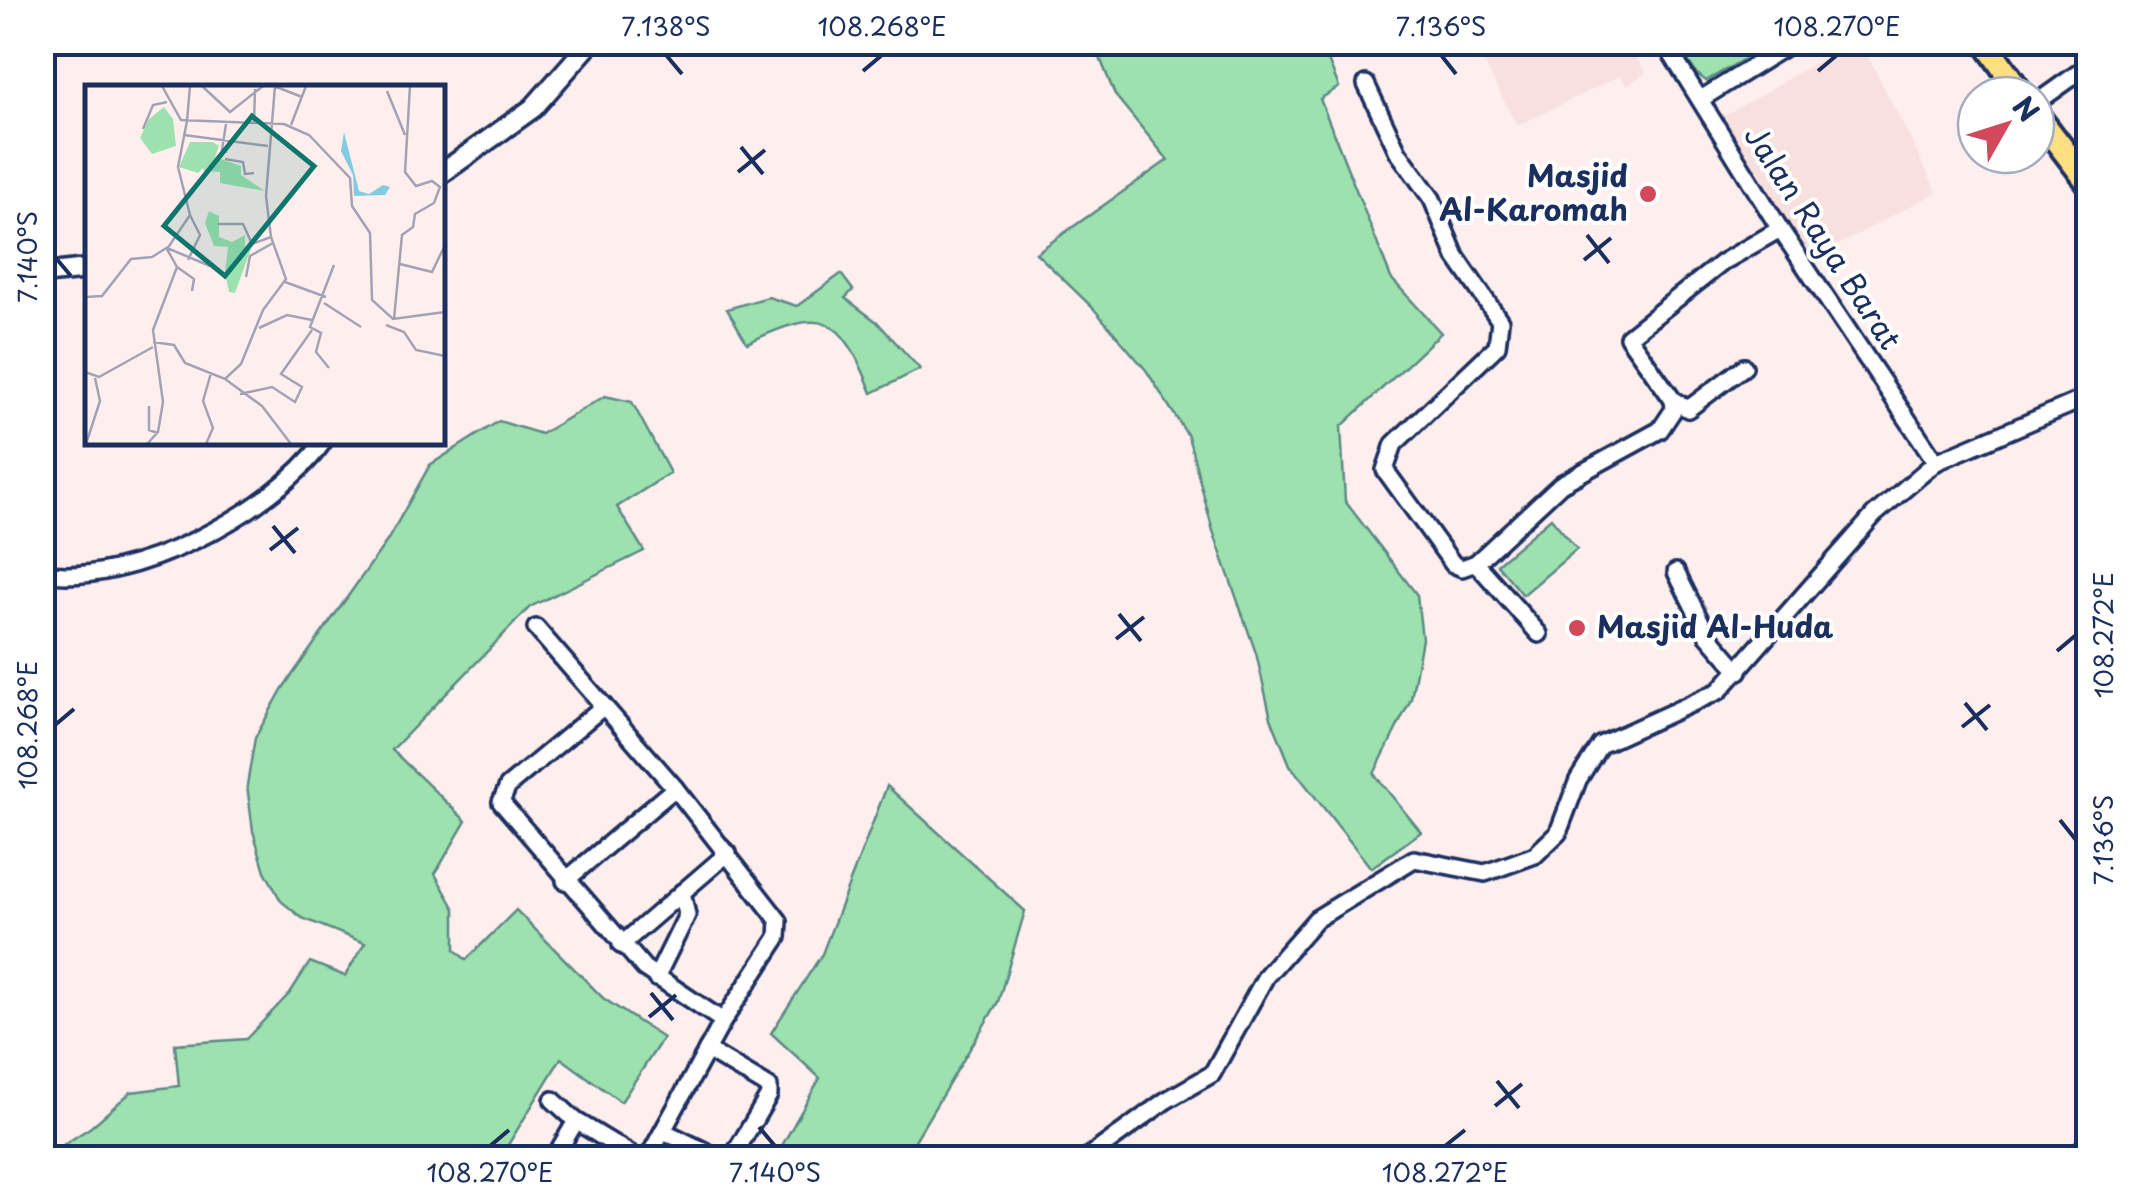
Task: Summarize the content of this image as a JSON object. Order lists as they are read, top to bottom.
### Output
{
  "streets": {
    "street": ["Jalan Raya Barat"]
  },
  "places": ["Masjid Al-Karomah", "Masjid Al-Huda"],
  "north": "top right",
  "coordinates": [
    "7.138°S",
    "108.268°E",
    "7.136°S",
    "108.270°E",
    "7.140°S",
    "108.272°E"
  ]
}
